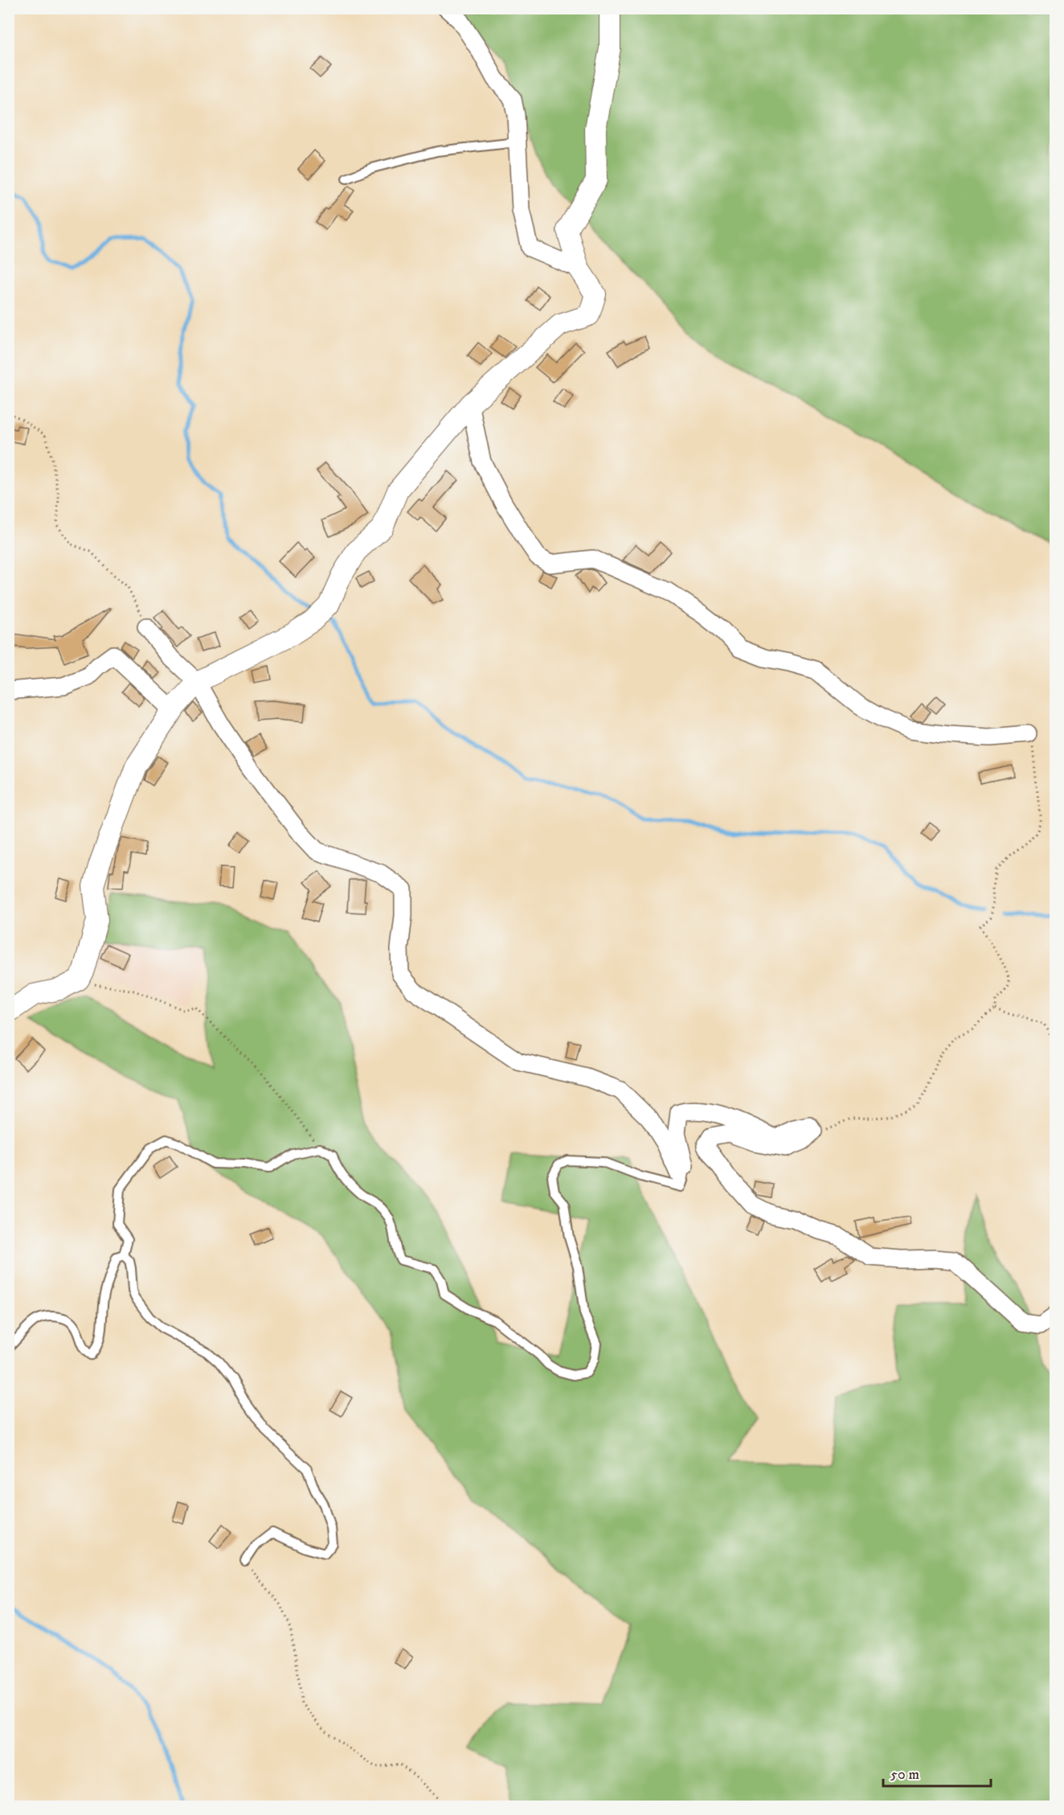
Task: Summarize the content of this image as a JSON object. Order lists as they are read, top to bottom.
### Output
{
  "scale_bar": "50 m"
}
